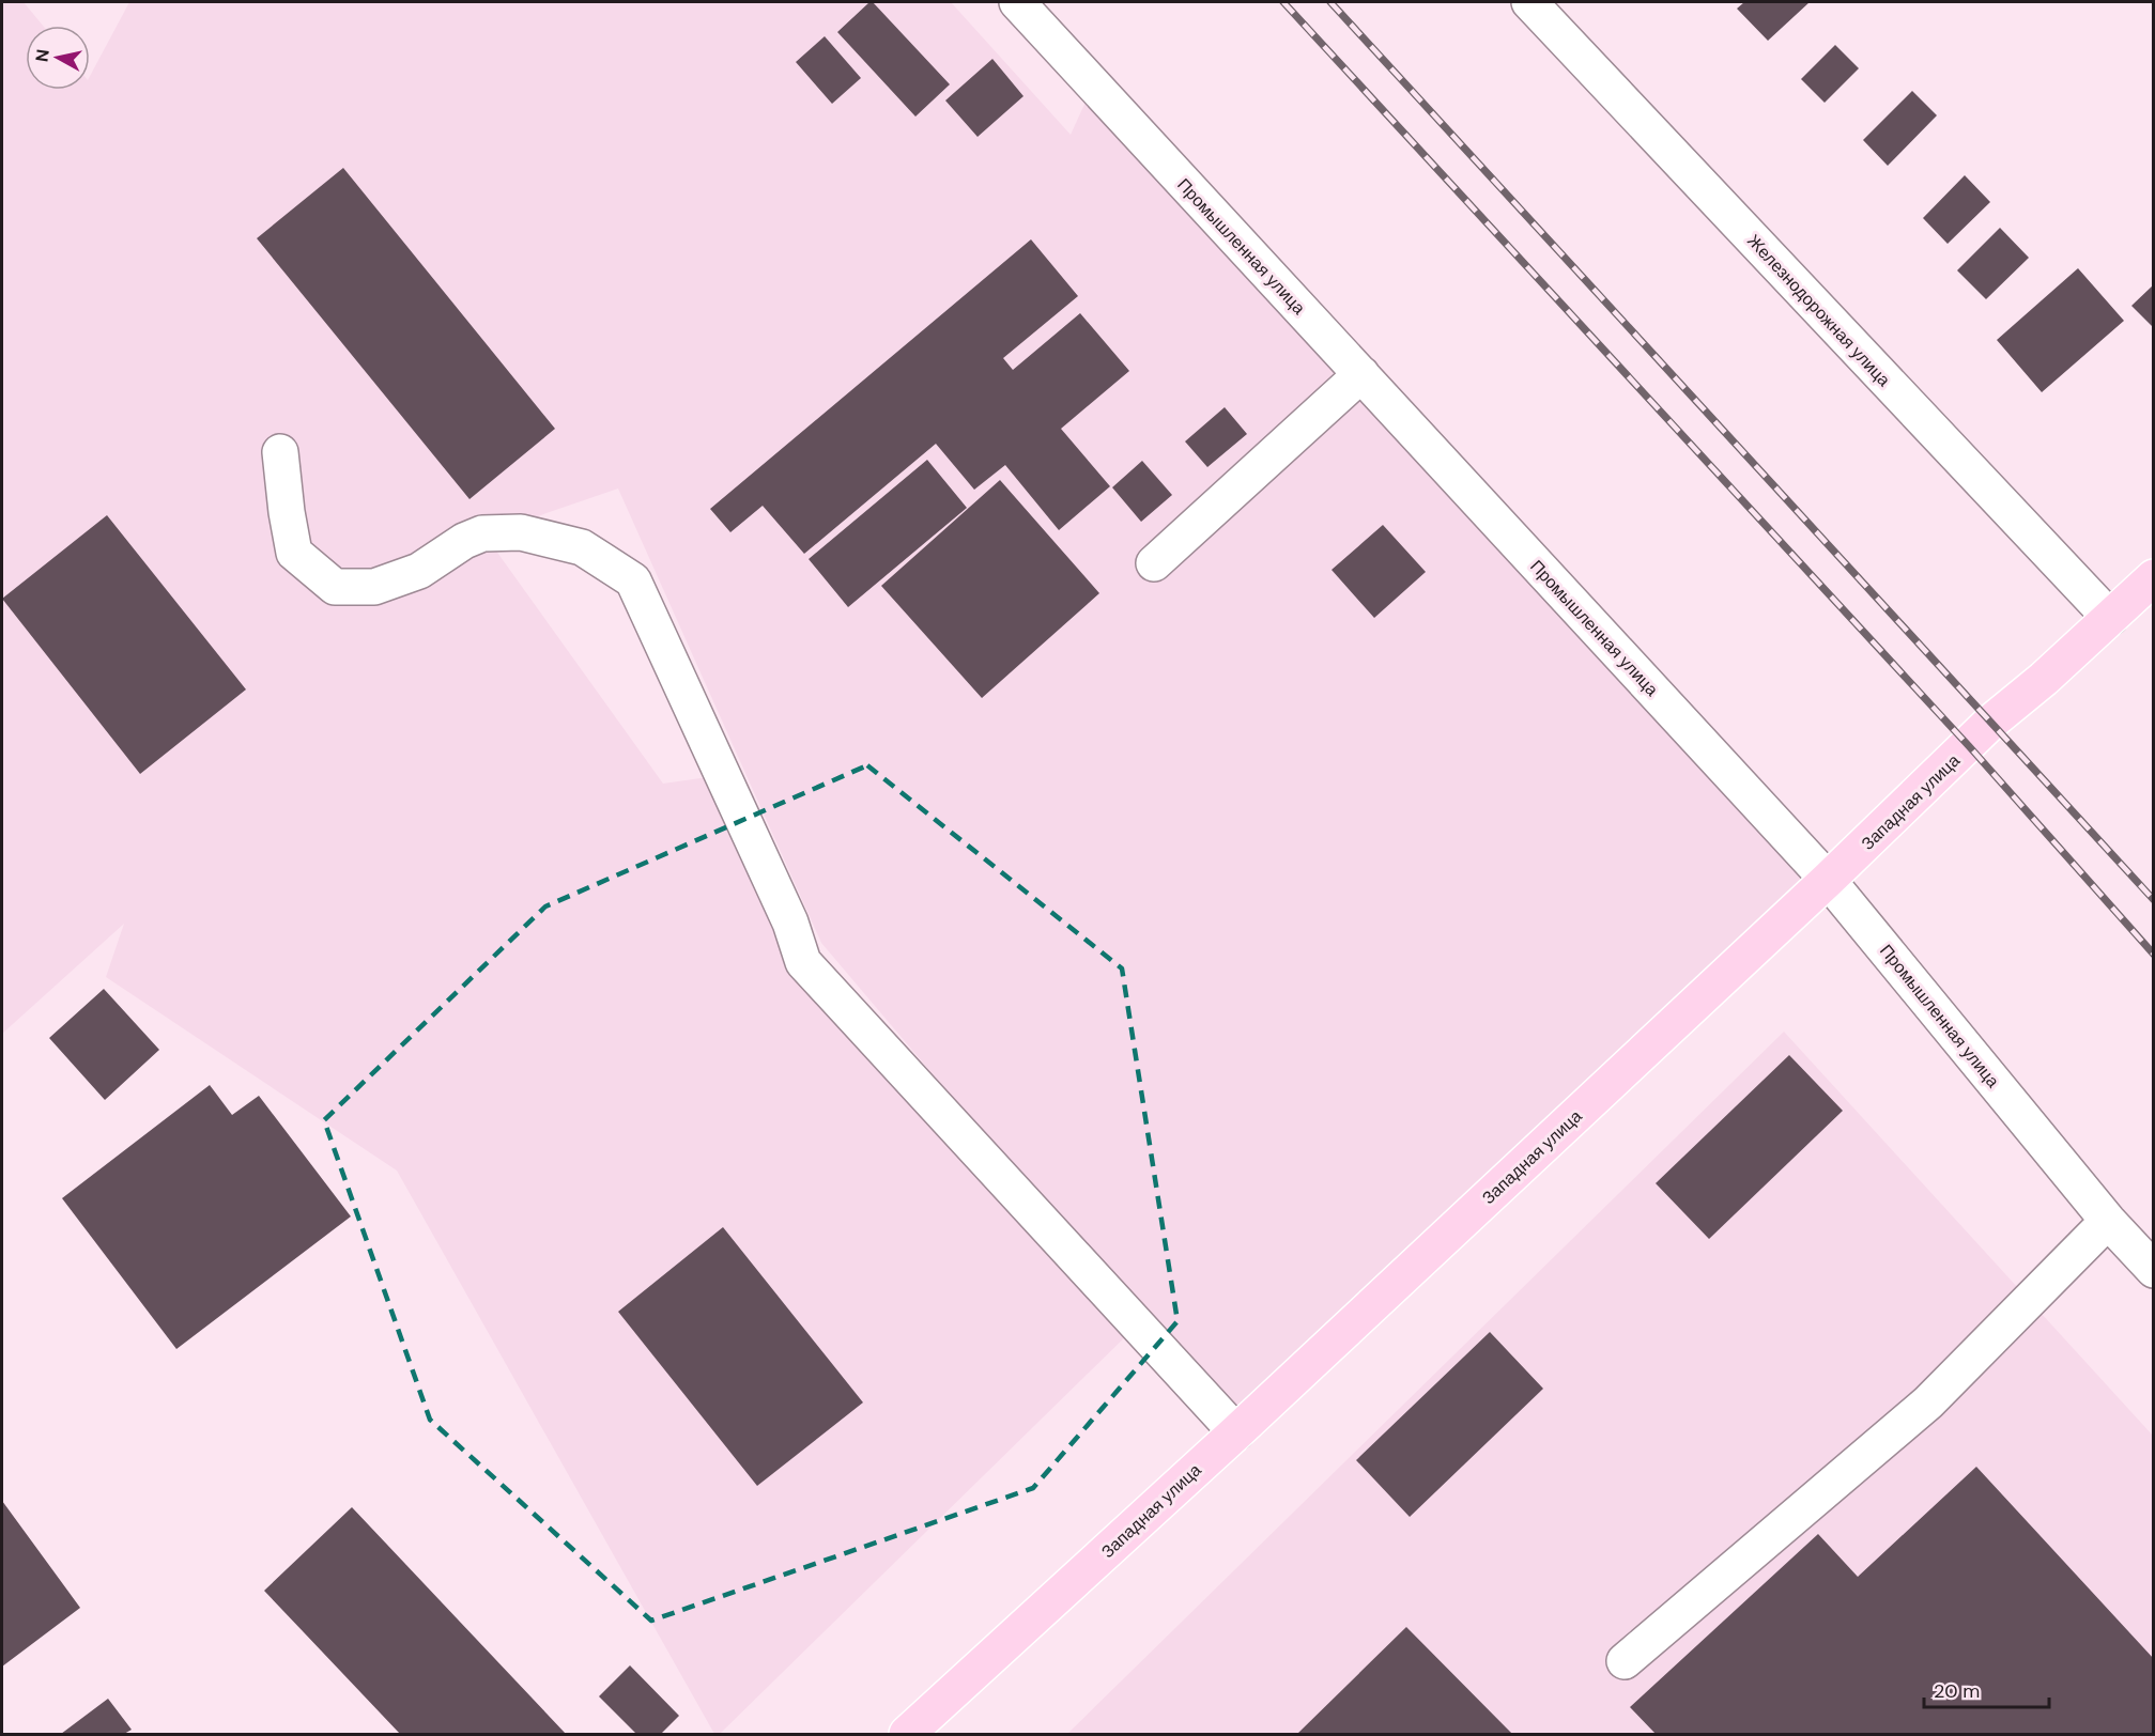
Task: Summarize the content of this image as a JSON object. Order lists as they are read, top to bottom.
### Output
{
  "streets": {
    "main road": ["Западная улица"],
    "street": ["Промышленная улица", "Железнодорожная улица"]
  },
  "crossings": [
    ["Промышленная улица", "Западная улица"],
    ["Железнодорожная улица", "Западная улица"]
  ],
  "scale_bar": "20 m",
  "north": "left"
}
